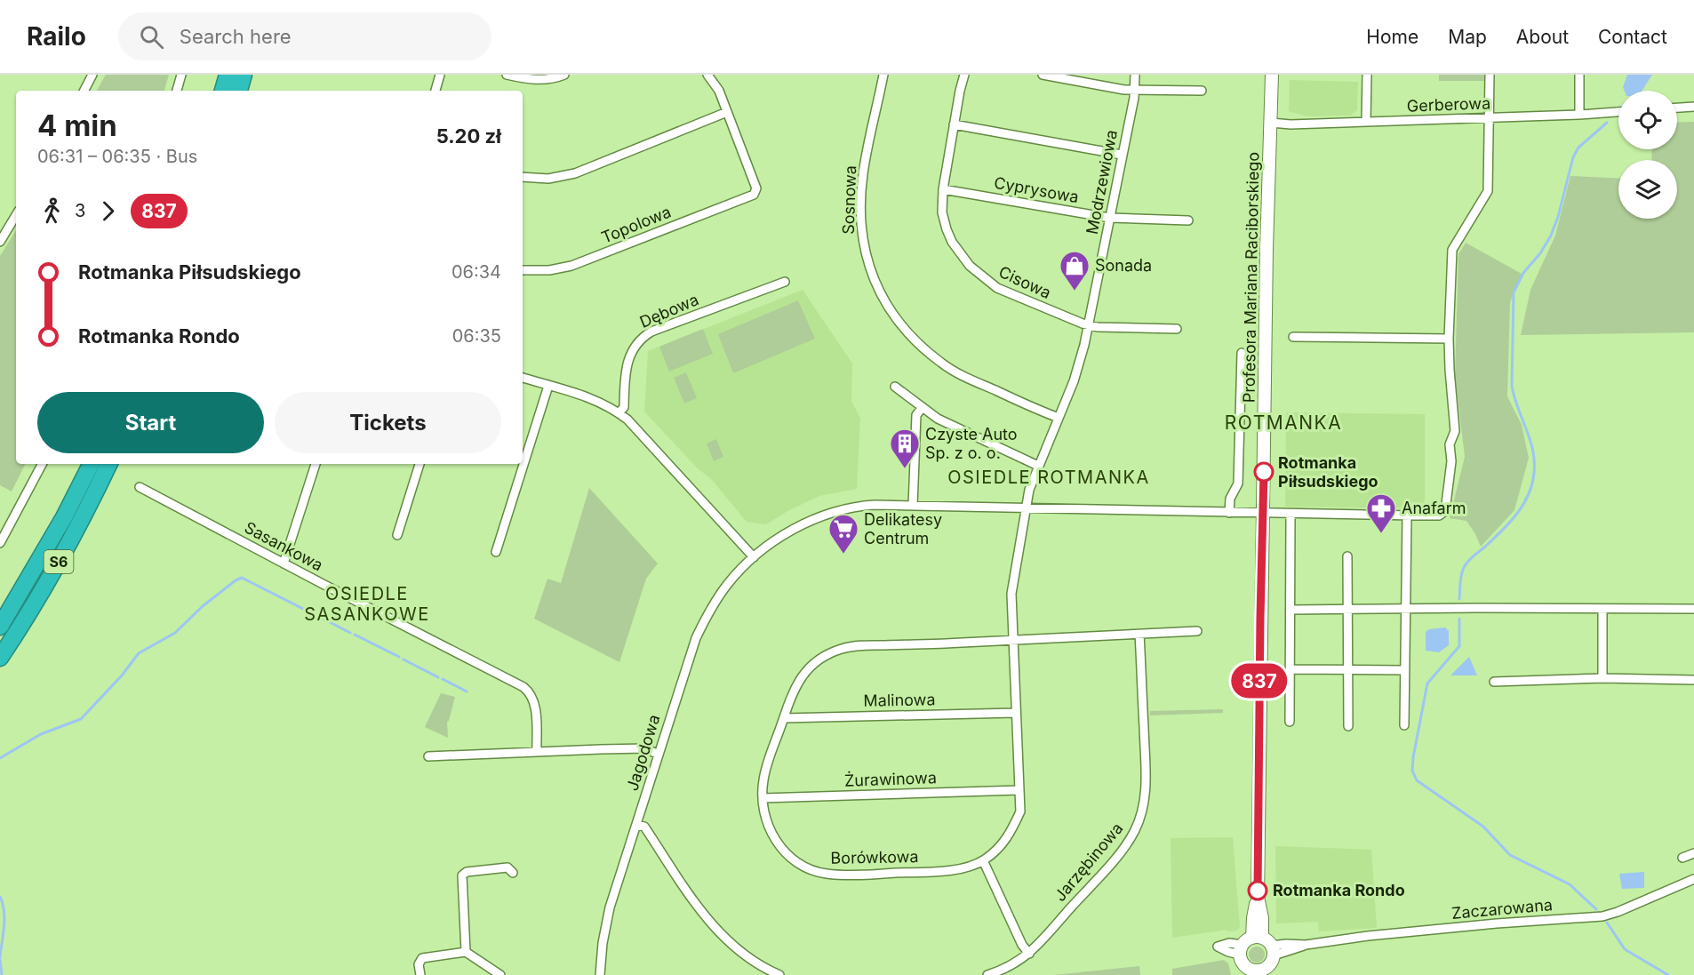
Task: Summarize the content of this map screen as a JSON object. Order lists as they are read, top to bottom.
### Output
{
  "streets": {
    "highway": ["S6"],
    "main road": ["Profesora Mariana Raciborskiego"],
    "street": [
      "Gerberowa",
      "Modrzewiowa",
      "Cyprysowa",
      "Sosnowa",
      "Topolowa",
      "Cisowa",
      "Dębowa",
      "Sasankowa",
      "Malinowa",
      "Jagodowa",
      "Żurawinowa",
      "Borówkowa",
      "Jarzębinowa",
      "Zaczarowana"
    ]
  },
  "crossings": [
    ["Gerberowa", "Profesora Mariana Raciborskiego"],
    ["Modrzewiowa", "Cyprysowa"],
    ["Modrzewiowa", "Sosnowa"],
    ["Modrzewiowa", "Cisowa"],
    ["Modrzewiowa", "Jagodowa"],
    ["Modrzewiowa", "Borówkowa"],
    ["Cyprysowa", "Cisowa"],
    ["Profesora Mariana Raciborskiego", "Jagodowa"],
    ["Profesora Mariana Raciborskiego", "Zaczarowana"],
    ["Malinowa", "Borówkowa"],
    ["Jagodowa", "Borówkowa"],
    ["Żurawinowa", "Borówkowa"]
  ],
  "districts": ["ROTMANKA", "OSIEDLE ROTMANKA", "OSIEDLE SASANKOWE"],
  "places": {
    "shop": ["Sonada"],
    "building": ["Czyste Auto Sp. z o. o."],
    "other": ["Rotmanka Piłsudskiego", "Rotmanka Rondo"],
    "pharmacy": ["Anafarm"],
    "supermarket": ["Delikatesy Centrum"]
  },
  "lines": ["bus line 837"],
  "page": {
    "header": "Railo",
    "search": "Search here",
    "nav": [
      "Home",
      "Map",
      "About",
      "Contact"
    ],
    "on_map": "837",
    "heading": ["4 min", "06:31 – 06:35 · Bus", "5.20 zł"],
    "legs": ["3", "837"],
    "list": [
      {
        "name": "Rotmanka Piłsudskiego",
        "value": "06:34"
      },
      {
        "name": "Rotmanka Rondo",
        "value": "06:35"
      }
    ],
    "buttons": ["Start", "Tickets"]
  }
}
